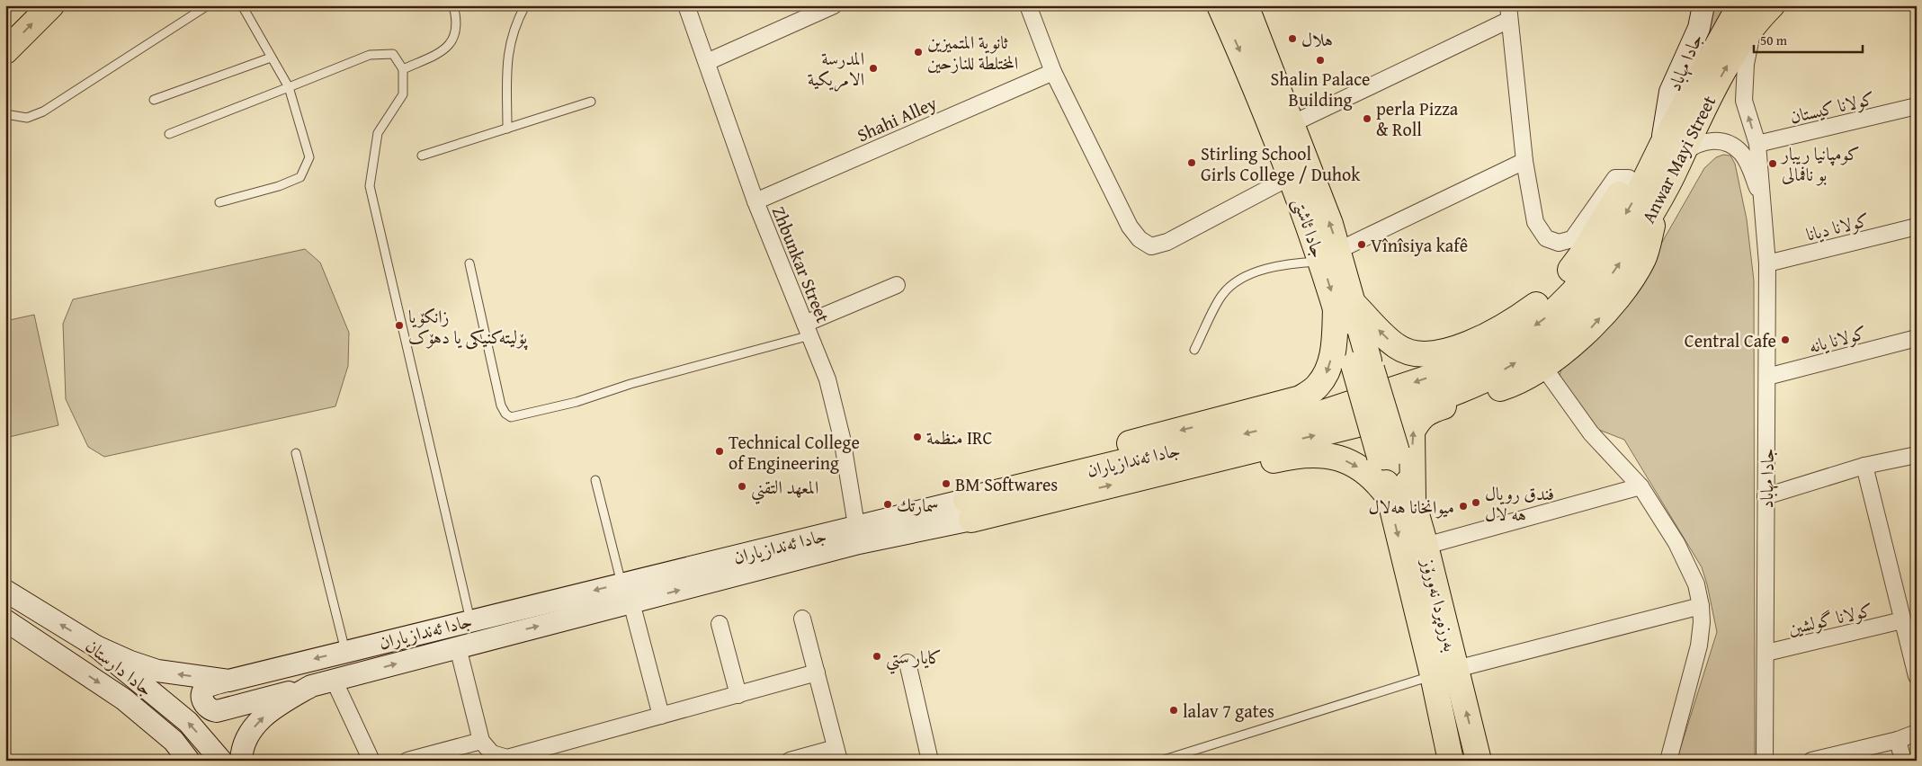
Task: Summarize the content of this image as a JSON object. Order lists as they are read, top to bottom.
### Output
{
  "streets": {
    "main road": [
      "جادا مهاباد",
      "Anwar Mayi Street",
      "جادا ئاشتی",
      "جادا ئەندازیاران",
      "بەرزەپردا نەورۆز",
      "جادا دارستان"
    ],
    "street": [
      "کولانا کیستان",
      "Shahi Alley",
      "کولانا دیانا",
      "Zhbunkar Street",
      "کولانا یانه",
      "کولانا گولشین"
    ]
  },
  "crossings": [
    ["جادا مهاباد", "کولانا کیستان"],
    ["جادا مهاباد", "Anwar Mayi Street"],
    ["جادا مهاباد", "کولانا دیانا"],
    ["جادا مهاباد", "کولانا یانه"],
    ["جادا مهاباد", "کولانا گولشین"],
    ["Shahi Alley", "Zhbunkar Street"],
    ["Anwar Mayi Street", "جادا ئەندازیاران"],
    ["جادا ئاشتی", "بەرزەپردا نەورۆز"],
    ["Zhbunkar Street", "جادا ئەندازیاران"],
    ["جادا ئەندازیاران", "جادا دارستان"]
  ],
  "places": [
    "هلال",
    "ثانوية المتميزين المختلطة للنازحين",
    "Shalin Palace Building",
    "المدرسة الامريكية",
    "perla Pizza & Roll",
    "Stirling School Girls College / Duhok",
    "كومپانيا ريبار بو نافمالى",
    "Vînîsiya kafê",
    "زانکۆیا پۆلیتەکنیکی یا دهۆک",
    "Central Cafe",
    "منظمة IRC",
    "Technical College of Engineering",
    "BM Softwares",
    "المعهد التقني",
    "فندق رويال هه لال",
    "سمارتك",
    "میوانخانا هەلال",
    "كايار ستي",
    "lalav 7 gates"
  ],
  "scale_bar": "50 m"
}
